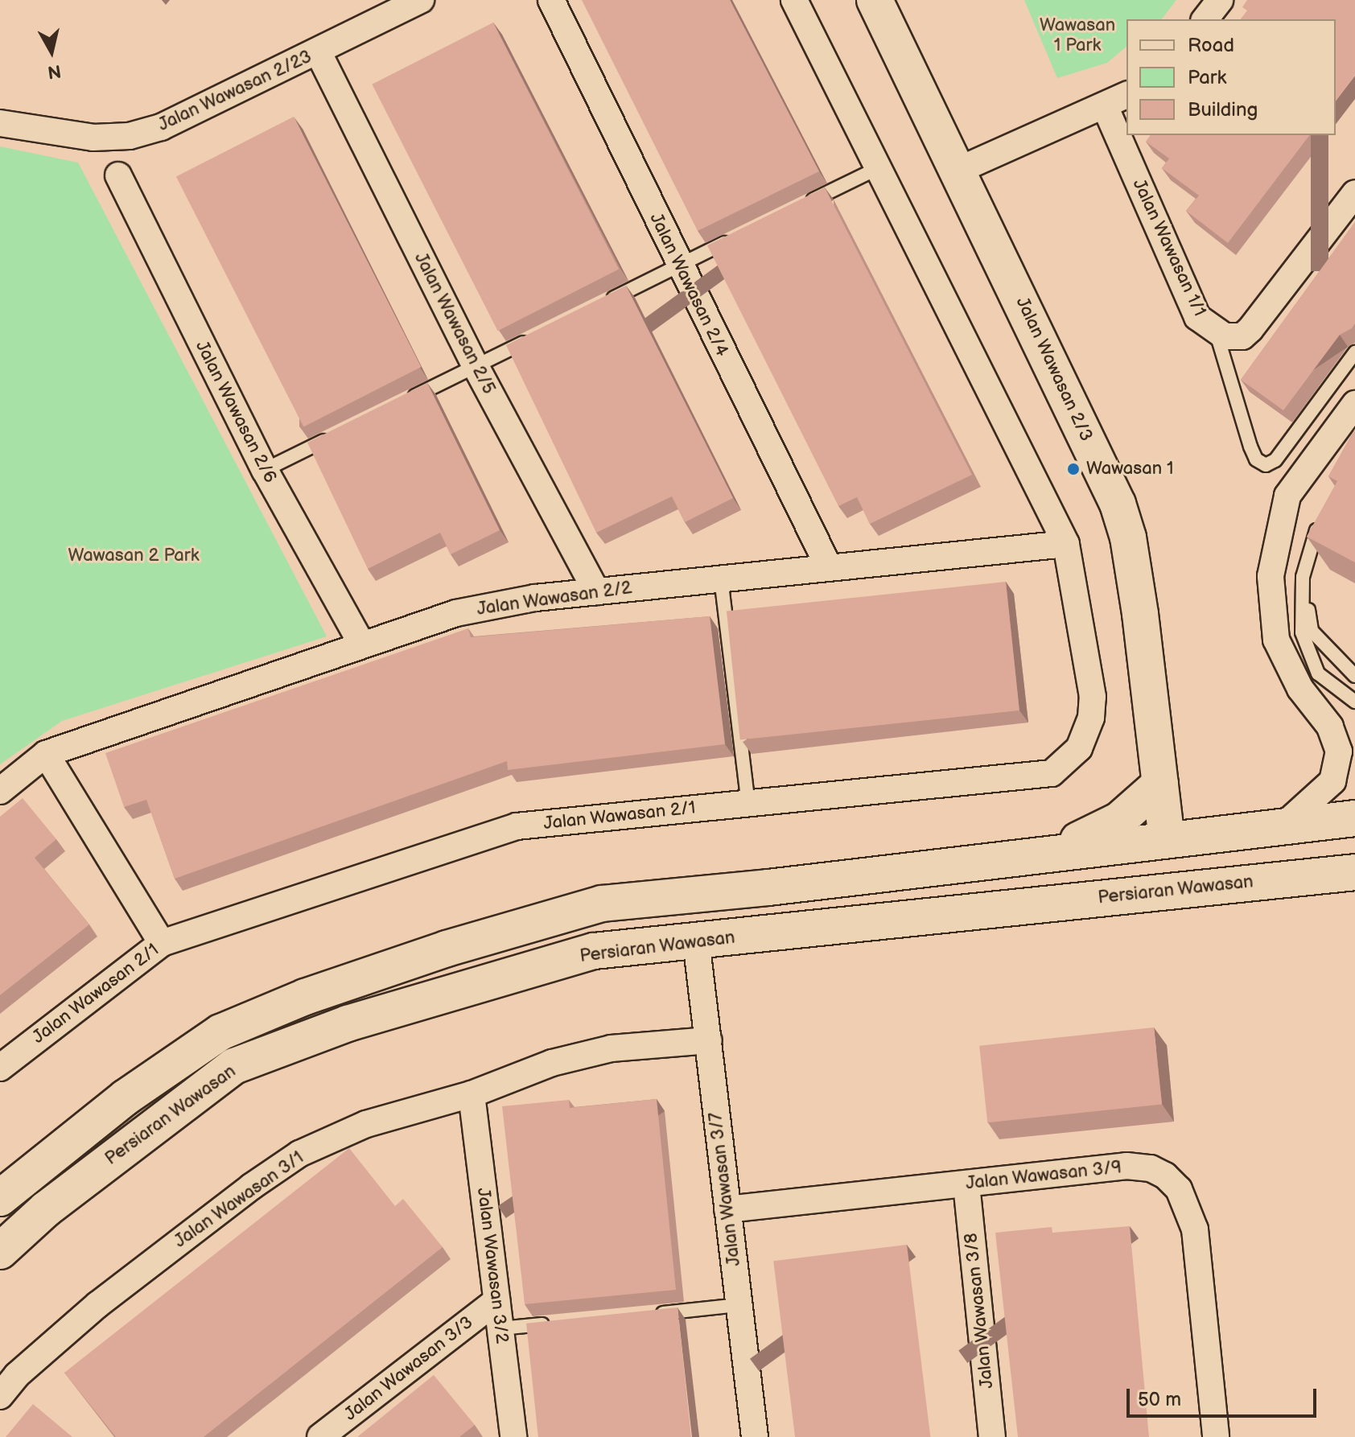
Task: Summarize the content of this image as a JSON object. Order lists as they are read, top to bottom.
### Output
{
  "streets": {
    "main road": ["Jalan Wawasan 2/3", "Persiaran Wawasan"],
    "street": [
      "Jalan Wawasan 2/23",
      "Jalan Wawasan 1/1",
      "Jalan Wawasan 2/4",
      "Jalan Wawasan 2/5",
      "Jalan Wawasan 2/6",
      "Jalan Wawasan 2/2",
      "Jalan Wawasan 2/1",
      "Jalan Wawasan 3/9",
      "Jalan Wawasan 3/7",
      "Jalan Wawasan 3/1",
      "Jalan Wawasan 3/2",
      "Jalan Wawasan 3/8",
      "Jalan Wawasan 3/3"
    ]
  },
  "crossings": [
    ["Jalan Wawasan 2/23", "Jalan Wawasan 2/5"],
    ["Jalan Wawasan 2/4", "Jalan Wawasan 2/2"],
    ["Jalan Wawasan 2/5", "Jalan Wawasan 2/2"],
    ["Jalan Wawasan 2/6", "Jalan Wawasan 2/2"],
    ["Jalan Wawasan 2/2", "Jalan Wawasan 2/1"],
    ["Persiaran Wawasan", "Jalan Wawasan 3/7"],
    ["Jalan Wawasan 3/9", "Jalan Wawasan 3/7"],
    ["Jalan Wawasan 3/9", "Jalan Wawasan 3/8"],
    ["Jalan Wawasan 3/7", "Jalan Wawasan 3/1"],
    ["Jalan Wawasan 3/1", "Jalan Wawasan 3/2"],
    ["Jalan Wawasan 3/2", "Jalan Wawasan 3/3"]
  ],
  "parks": ["Wawasan 1 Park", "Wawasan 2 Park"],
  "places": ["Wawasan 1"],
  "legend": ["Road", "Park", "Building"],
  "scale_bar": "50 m",
  "north": "bottom"
}
